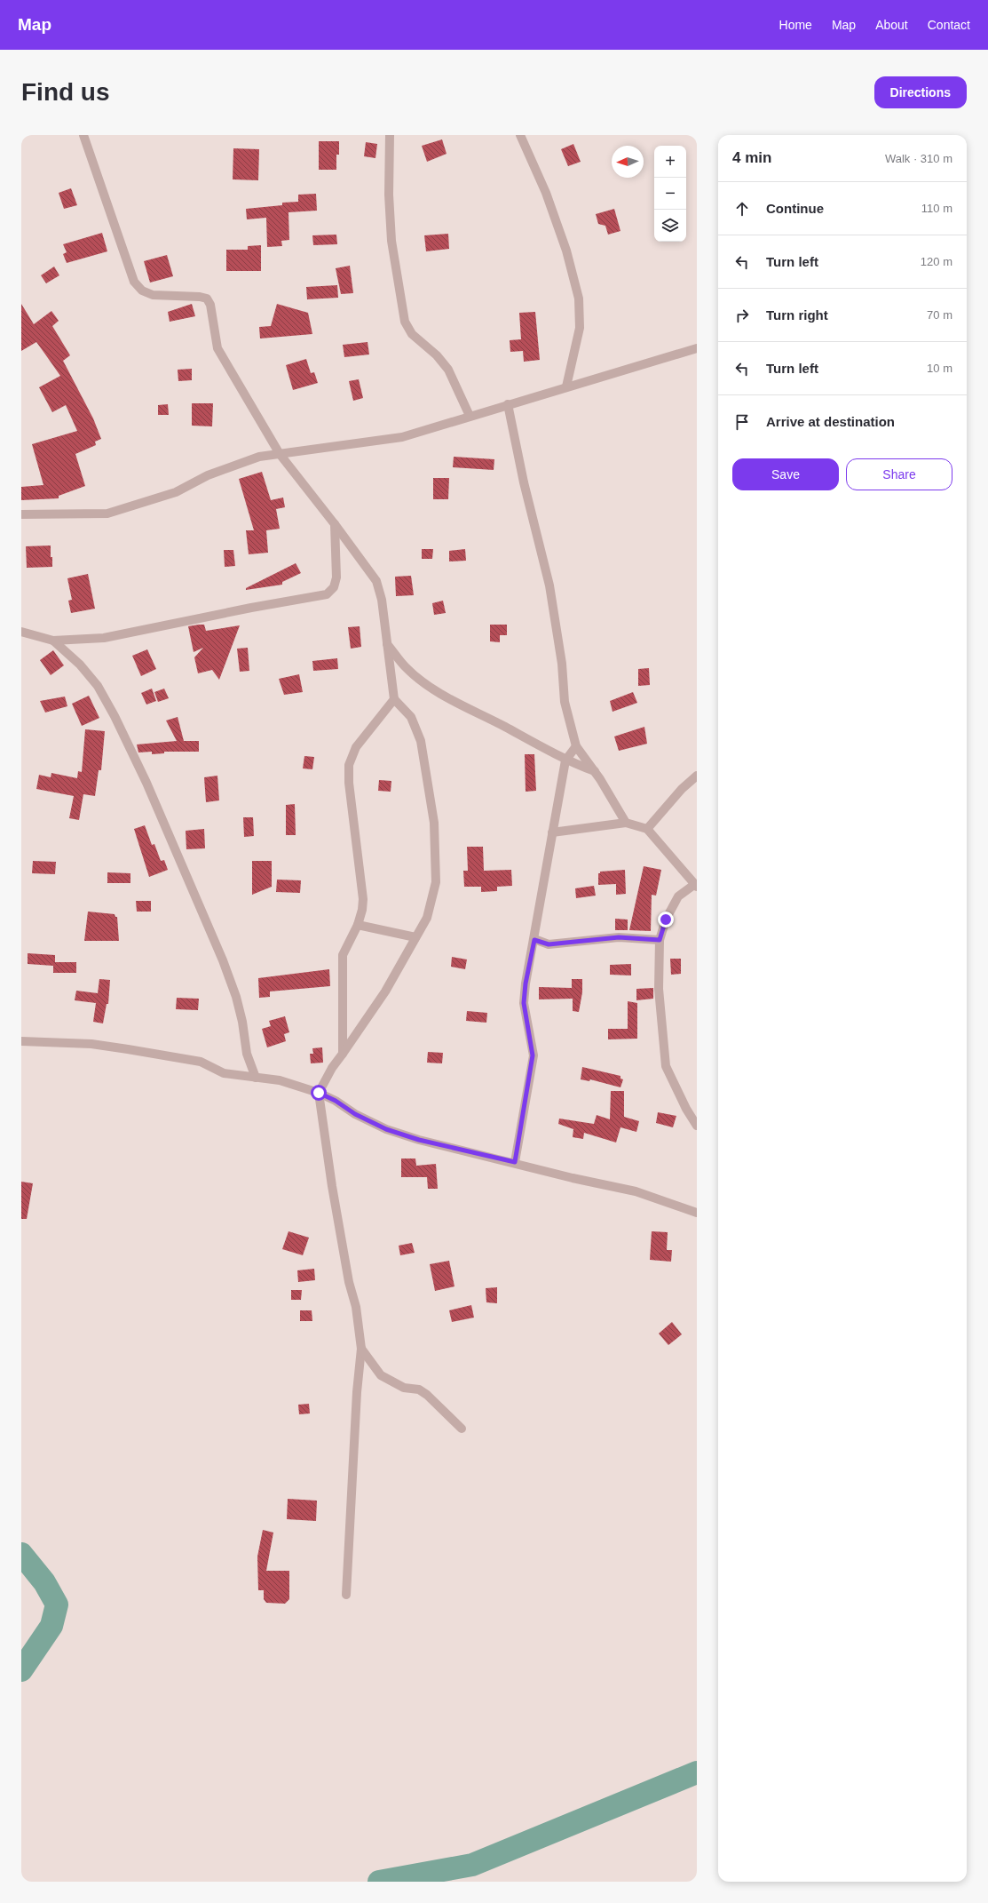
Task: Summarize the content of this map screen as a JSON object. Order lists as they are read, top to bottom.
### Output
{
  "north": "left",
  "page": {
    "header": "Map",
    "nav": [
      "Home",
      "Map",
      "About",
      "Contact"
    ],
    "buttons": [
      "Directions",
      ["Save", "Share"]
    ],
    "title": "Find us",
    "heading": ["4 min", "Walk · 310 m"],
    "map_buttons": ["+", "−"],
    "list": [
      ["Continue", "110 m"],
      ["Turn left", "120 m"],
      ["Turn right", "70 m"],
      ["Turn left", "10 m"],
      "Arrive at destination"
    ]
  }
}
